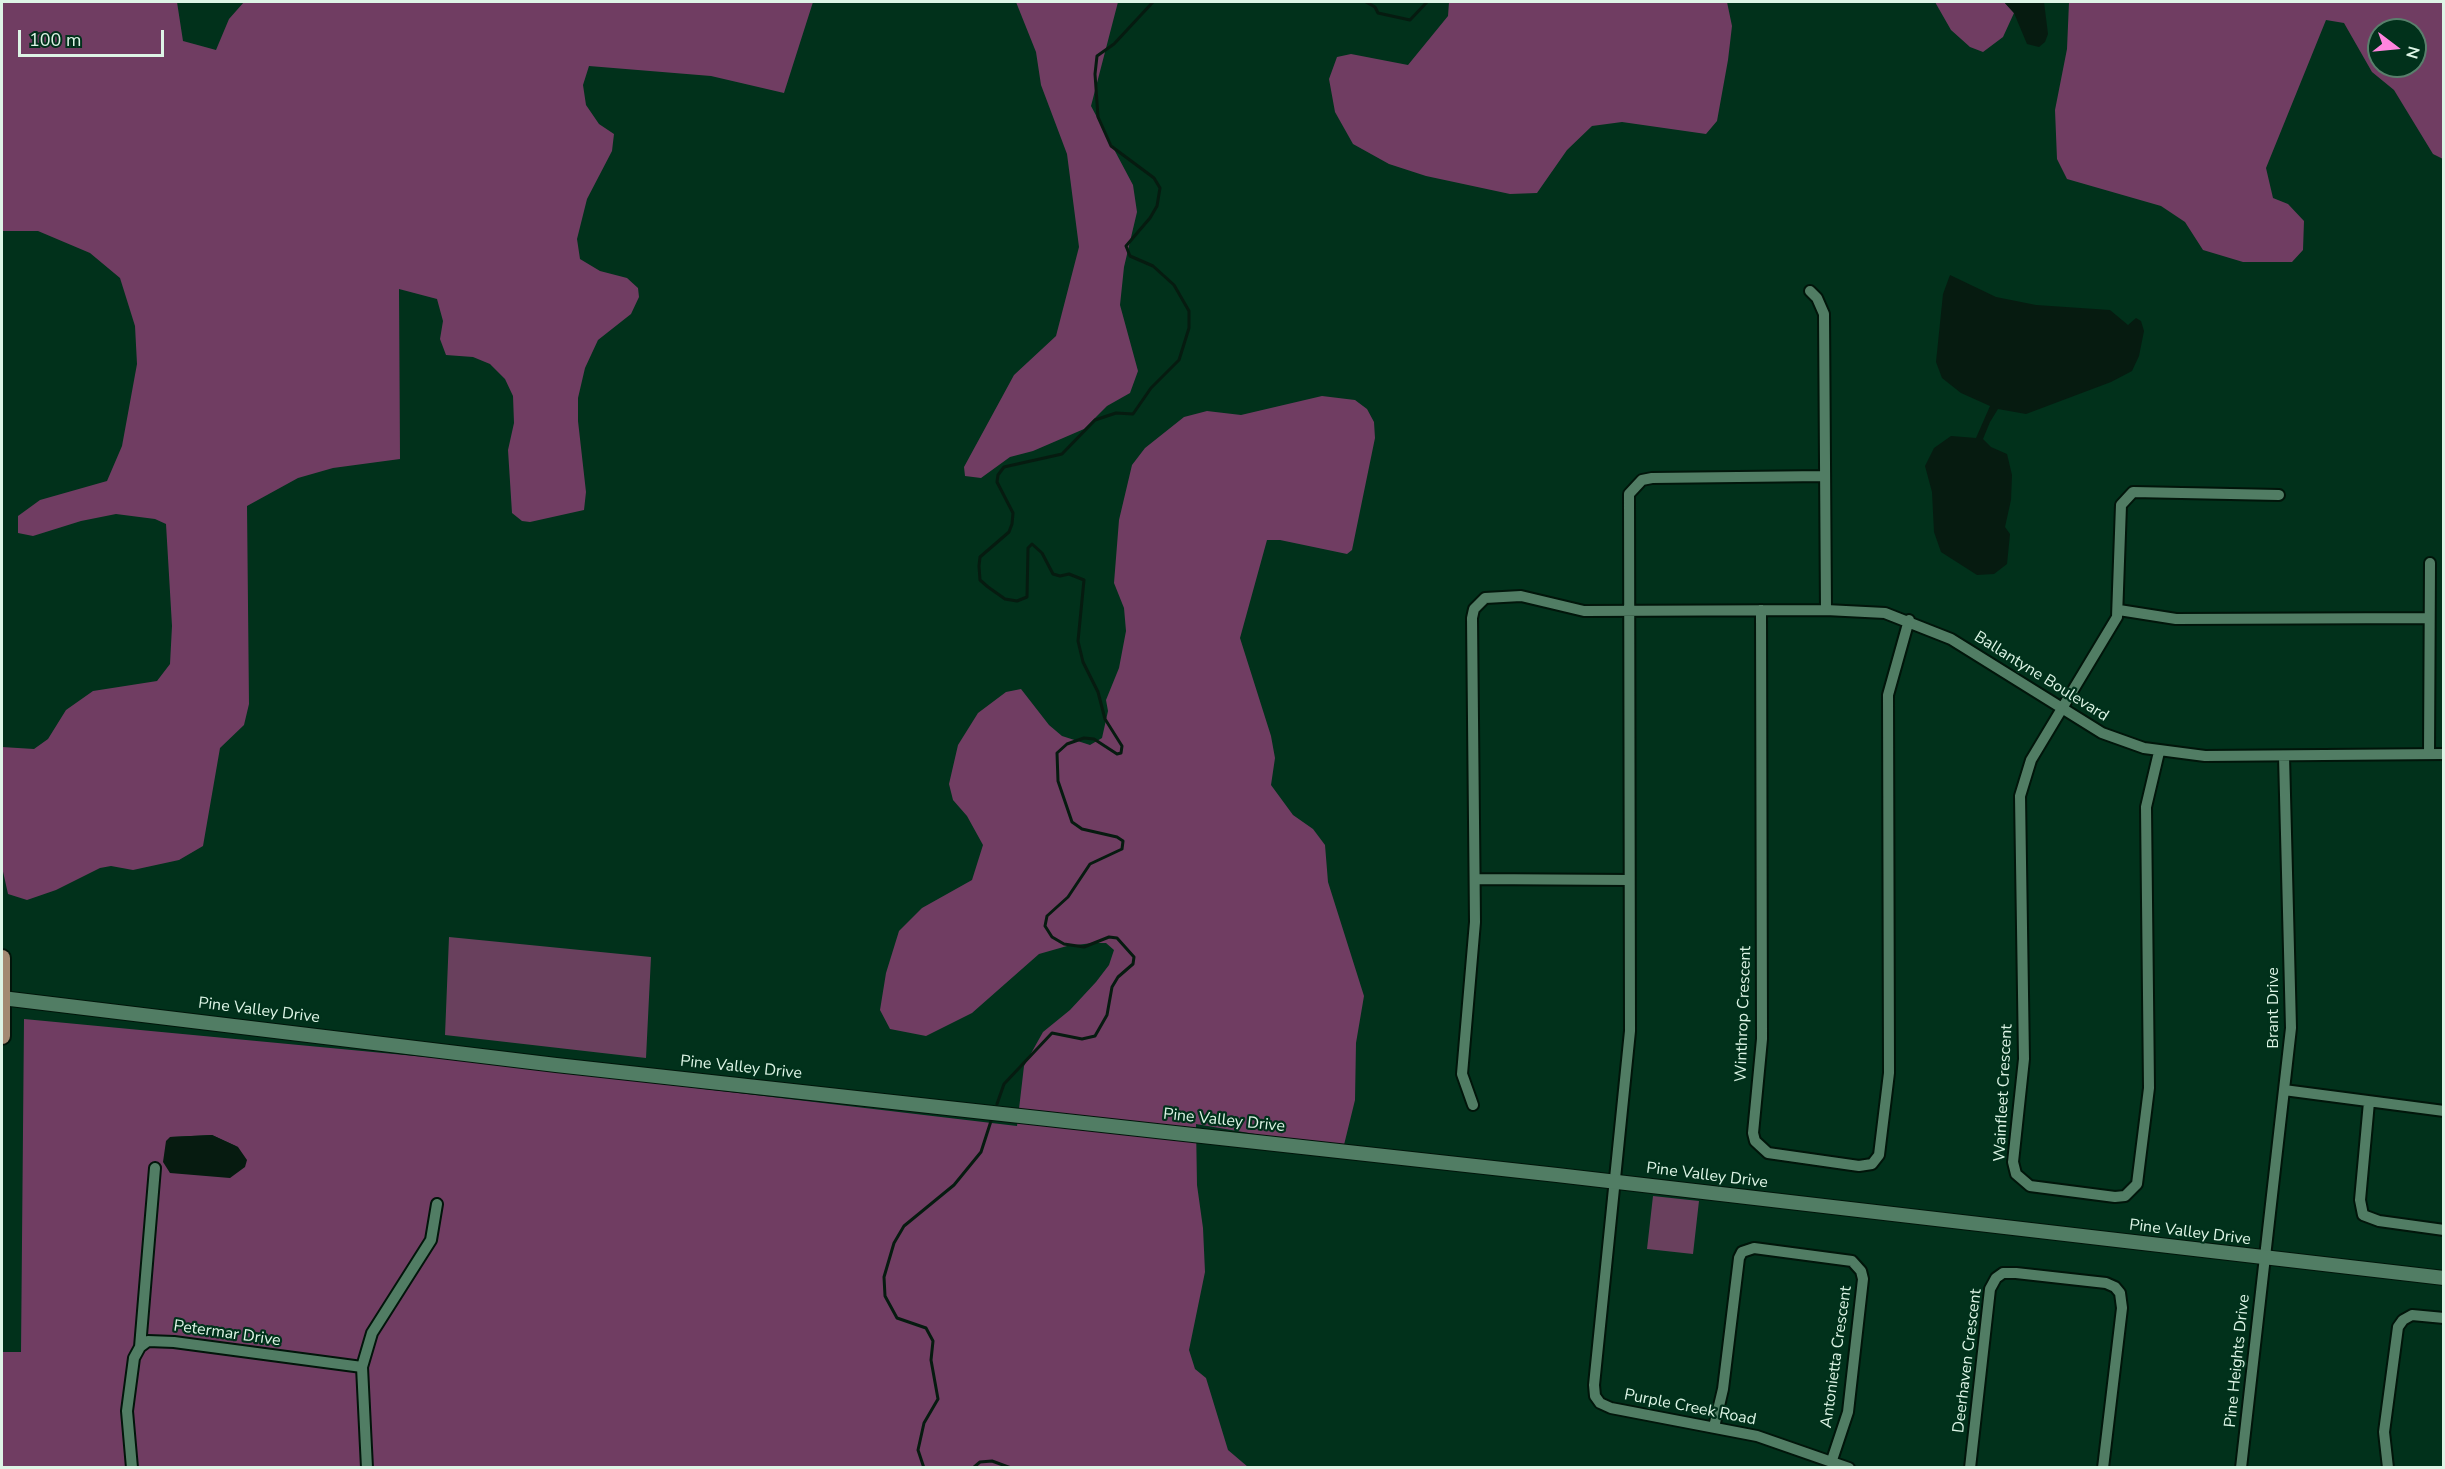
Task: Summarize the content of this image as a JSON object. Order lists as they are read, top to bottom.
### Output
{
  "streets": {
    "street": [
      "Ballantyne Boulevard",
      "Brant Drive",
      "Pine Valley Drive",
      "Winthrop Crescent",
      "Wainfleet Crescent",
      "Petermar Drive",
      "Antonietta Crescent",
      "Deerhaven Crescent",
      "Pine Heights Drive",
      "Purple Creek Road"
    ]
  },
  "crossings": [
    ["Ballantyne Boulevard", "Brant Drive"],
    ["Ballantyne Boulevard", "Winthrop Crescent"],
    ["Ballantyne Boulevard", "Wainfleet Crescent"],
    ["Brant Drive", "Pine Valley Drive"],
    ["Brant Drive", "Pine Heights Drive"],
    ["Pine Valley Drive", "Pine Heights Drive"],
    ["Pine Valley Drive", "Purple Creek Road"],
    ["Antonietta Crescent", "Purple Creek Road"]
  ],
  "scale_bar": "100 m",
  "north": "right"
}
